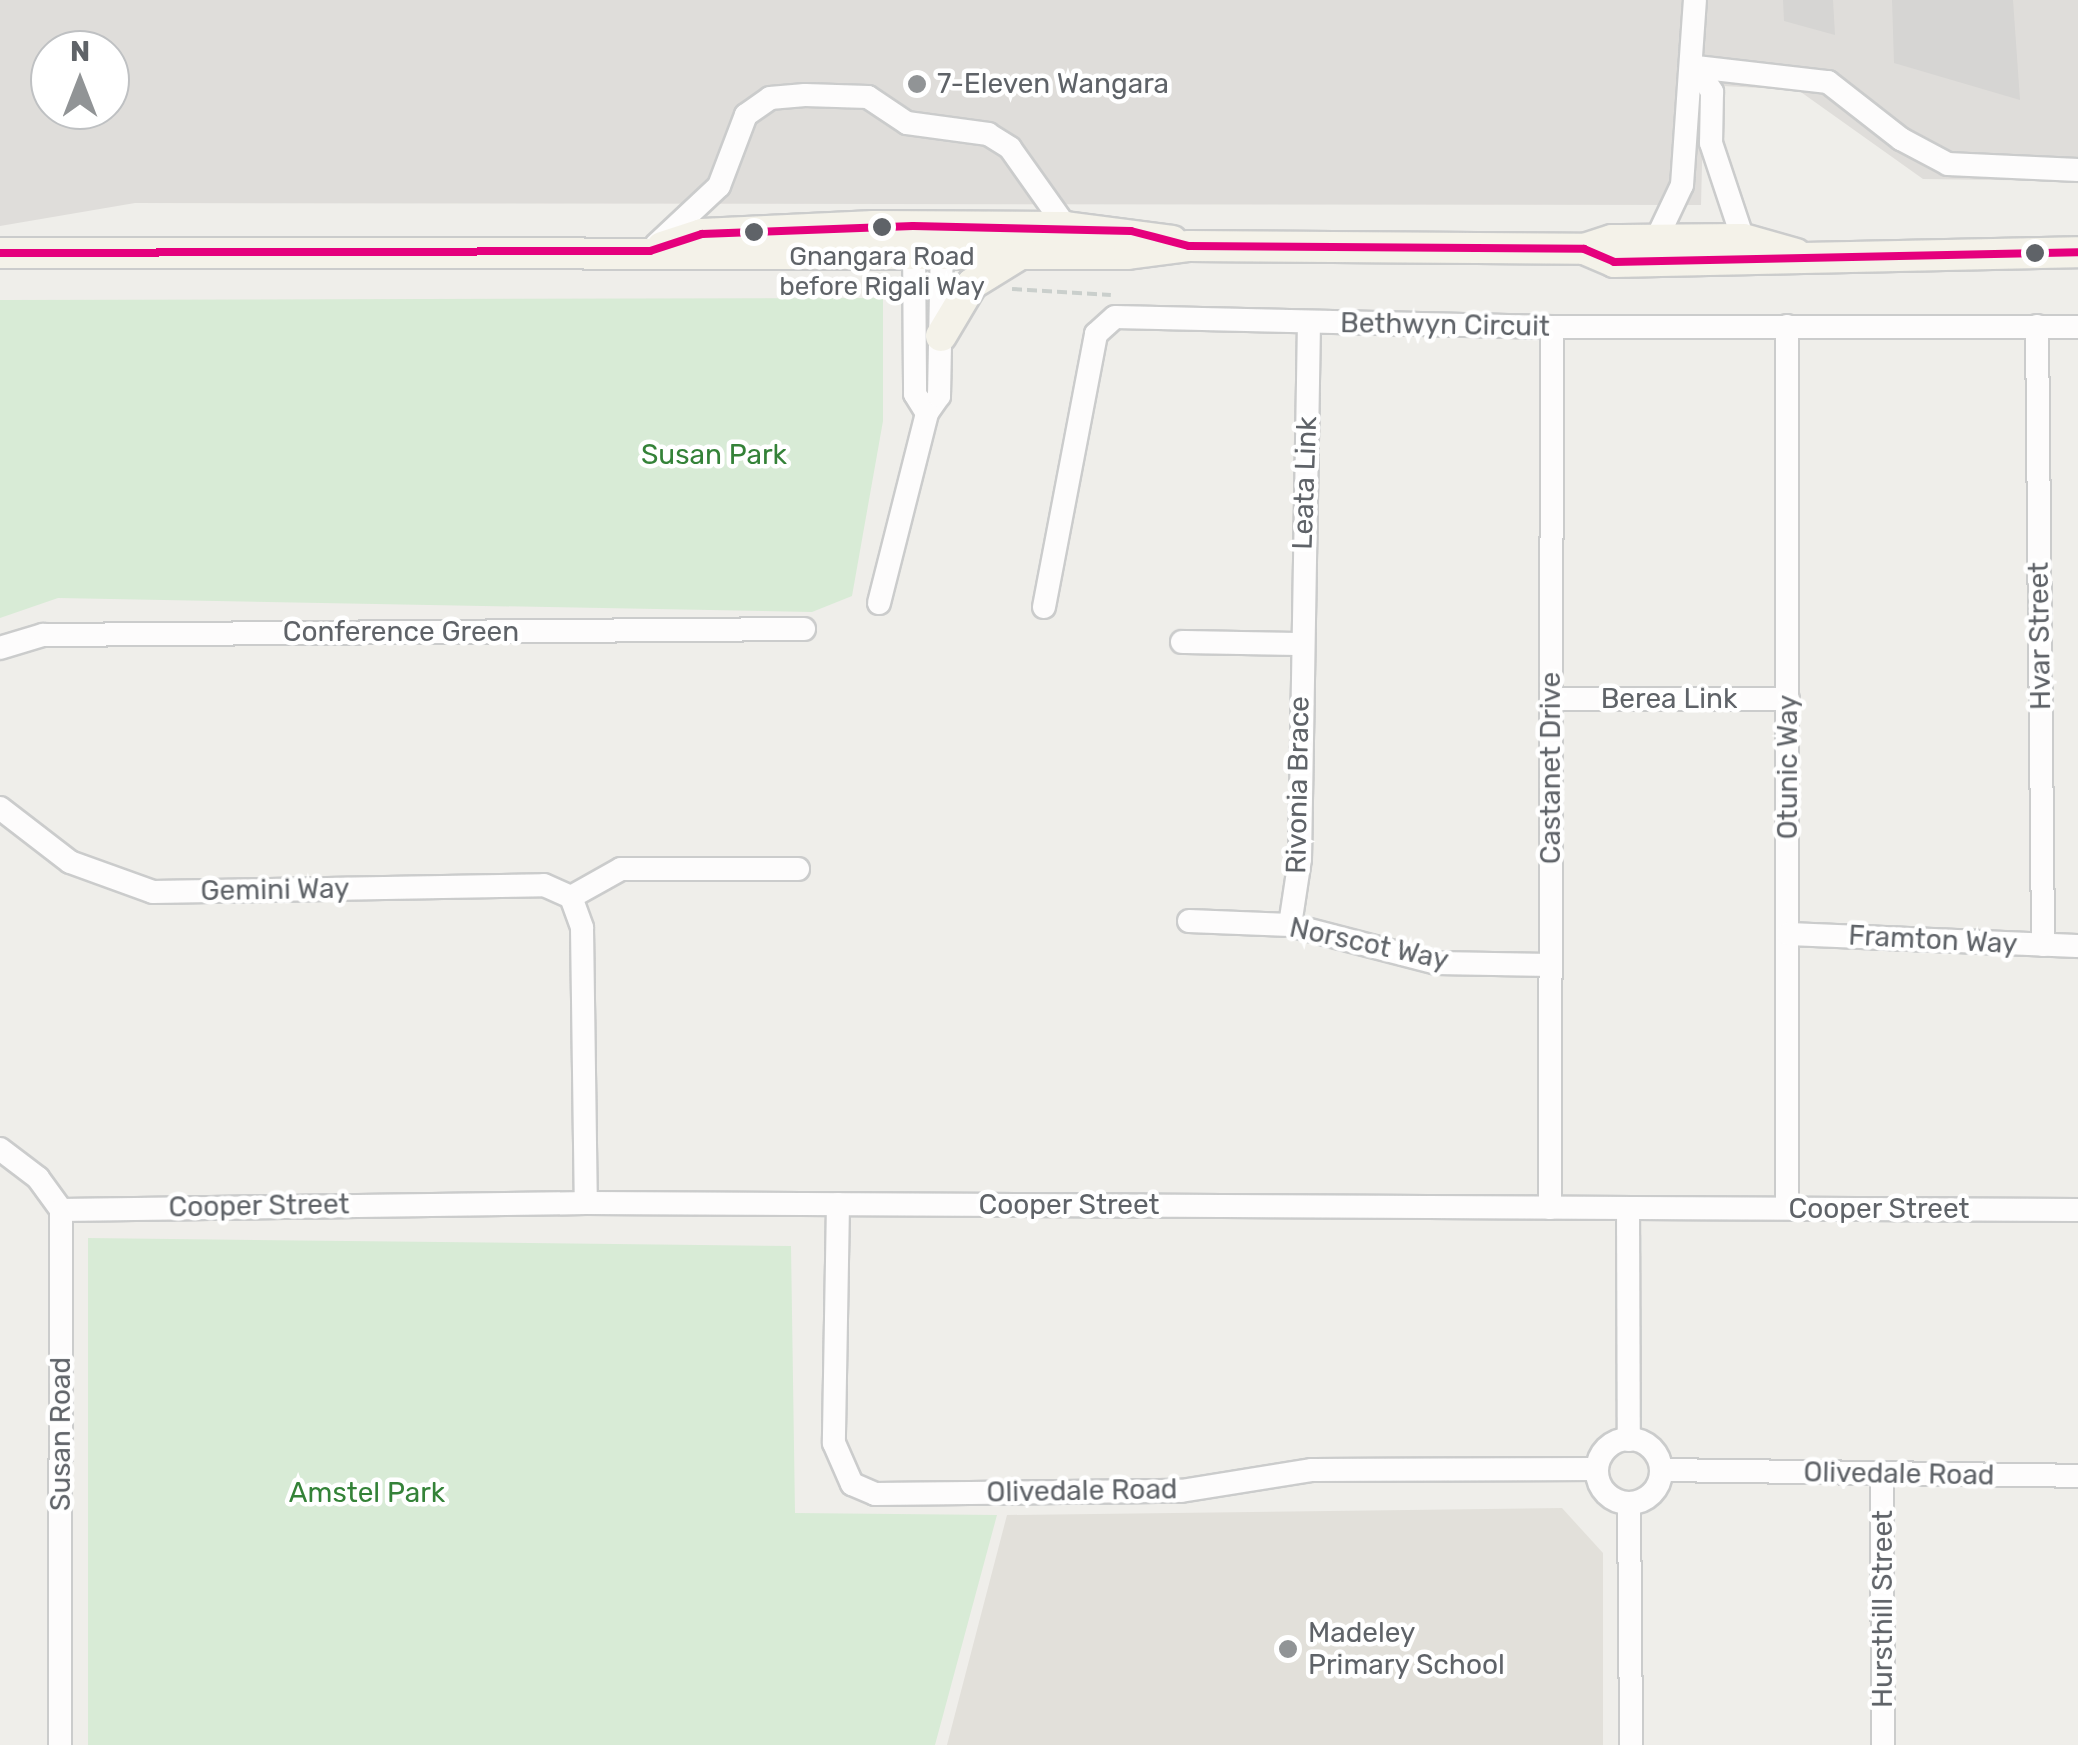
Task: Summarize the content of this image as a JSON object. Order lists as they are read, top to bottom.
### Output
{
  "streets": {
    "street": [
      "Bethwyn Circuit",
      "Leata Link",
      "Conference Green",
      "Hvar Street",
      "Berea Link",
      "Otunic Way",
      "Castanet Drive",
      "Rivonia Brace",
      "Gemini Way",
      "Framton Way",
      "Norscot Way",
      "Cooper Street",
      "Susan Road",
      "Olivedale Road",
      "Hursthill Street"
    ]
  },
  "crossings": [
    ["Bethwyn Circuit", "Leata Link"],
    ["Bethwyn Circuit", "Hvar Street"],
    ["Bethwyn Circuit", "Otunic Way"],
    ["Bethwyn Circuit", "Castanet Drive"],
    ["Leata Link", "Rivonia Brace"],
    ["Hvar Street", "Framton Way"],
    ["Berea Link", "Otunic Way"],
    ["Berea Link", "Castanet Drive"],
    ["Otunic Way", "Framton Way"],
    ["Otunic Way", "Cooper Street"],
    ["Castanet Drive", "Norscot Way"],
    ["Castanet Drive", "Cooper Street"],
    ["Rivonia Brace", "Norscot Way"],
    ["Cooper Street", "Susan Road"],
    ["Cooper Street", "Olivedale Road"],
    ["Olivedale Road", "Hursthill Street"]
  ],
  "parks": ["Susan Park", "Amstel Park"],
  "places": ["7-Eleven Wangara", "Gnangara Road before Rigali Way", "Madeley Primary School"],
  "north": "top"
}
